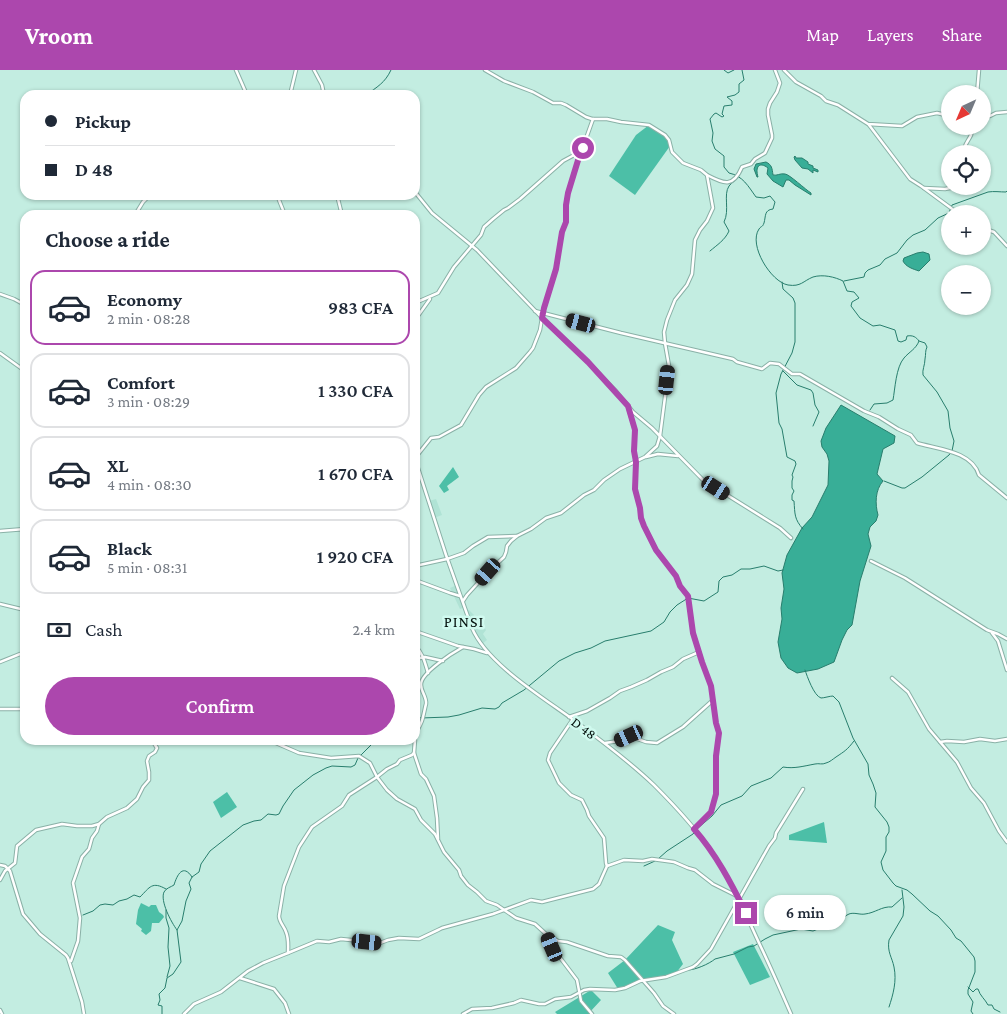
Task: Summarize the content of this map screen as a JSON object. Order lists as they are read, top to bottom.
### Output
{
  "streets": {
    "street": ["D 48"]
  },
  "districts": ["PINSI"],
  "north": "bottom left",
  "page": {
    "header": "Vroom",
    "nav": ["Map", "Layers", "Share"],
    "map_buttons": ["+", "−"],
    "banner": ["Pickup", "D 48"],
    "heading": "Choose a ride",
    "list": [
      {
        "name": "Economy",
        "note": "2 min · 08:28",
        "value": "983 CFA"
      },
      {
        "name": "Comfort",
        "note": "3 min · 08:29",
        "value": "1 330 CFA"
      },
      {
        "name": "XL",
        "note": "4 min · 08:30",
        "value": "1 670 CFA"
      },
      {
        "name": "Black",
        "note": "5 min · 08:31",
        "value": "1 920 CFA"
      }
    ],
    "pay": ["Cash", "2.4 km"],
    "buttons": "Confirm",
    "bubble": "6 min"
  }
}
